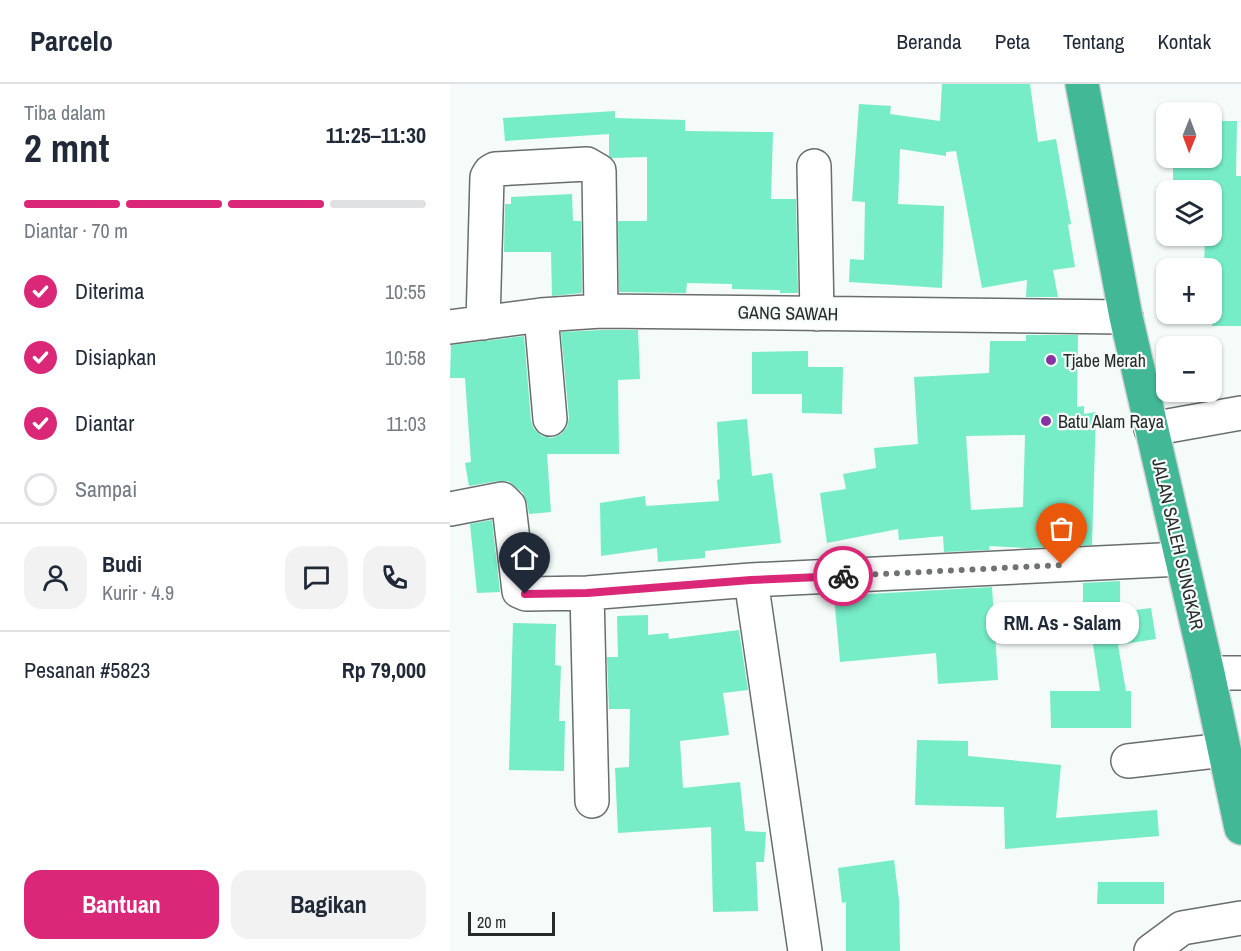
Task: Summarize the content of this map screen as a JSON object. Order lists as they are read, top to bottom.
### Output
{
  "streets": {
    "highway": ["JALAN SALEH SUNGKAR"],
    "street": ["GANG SAWAH"]
  },
  "crossings": [
    ["GANG SAWAH", "JALAN SALEH SUNGKAR"]
  ],
  "places": ["Tjabe Merah", "Batu Alam Raya", "RM. As - Salam"],
  "scale_bar": "20 m",
  "north": "bottom",
  "page": {
    "header": "Parcelo",
    "nav": [
      "Beranda",
      "Peta",
      "Tentang",
      "Kontak"
    ],
    "heading": ["2 mnt", "Tiba dalam", "11:25–11:30"],
    "panel": [
      "Budi",
      "Kurir · 4.9",
      "Pesanan #5823",
      "Rp 79,000"
    ],
    "map_buttons": ["+", "−"],
    "bar": "Diantar · 70 m",
    "list": [
      ["Diterima", "10:55"],
      ["Disiapkan", "10:58"],
      ["Diantar", "11:03"],
      "Sampai"
    ],
    "bubble": "RM. As - Salam",
    "buttons": ["Bantuan", "Bagikan"],
    "scale": "20 m"
  }
}
